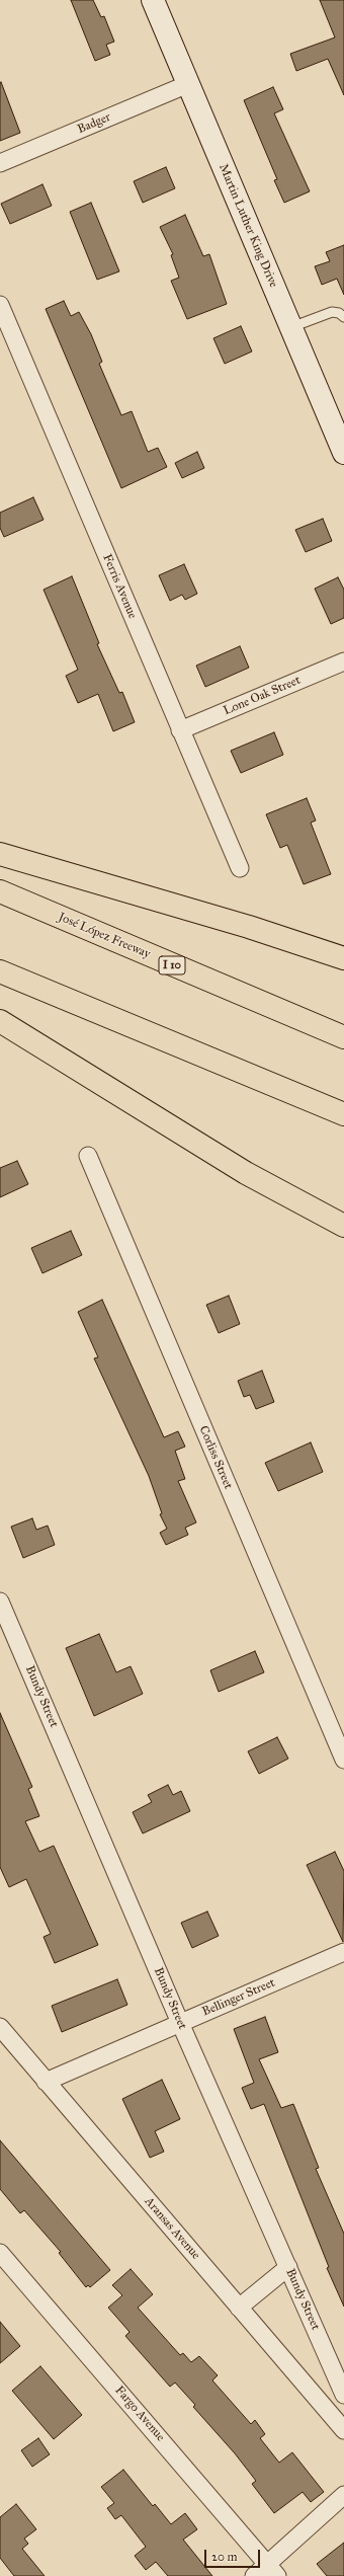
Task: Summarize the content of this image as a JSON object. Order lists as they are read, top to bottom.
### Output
{
  "streets": {
    "highway": ["José López Freeway", "I 10"],
    "main road": ["Martin Luther King Drive"],
    "street": [
      "Badger",
      "Ferris Avenue",
      "Lone Oak Street",
      "Corliss Street",
      "Bundy Street",
      "Bellinger Street",
      "Aransas Avenue",
      "Fargo Avenue"
    ]
  },
  "crossings": [
    ["Badger", "Martin Luther King Drive"],
    ["Ferris Avenue", "Lone Oak Street"],
    ["Bundy Street", "Bellinger Street"],
    ["Bellinger Street", "Aransas Avenue"]
  ],
  "scale_bar": "20 m"
}
